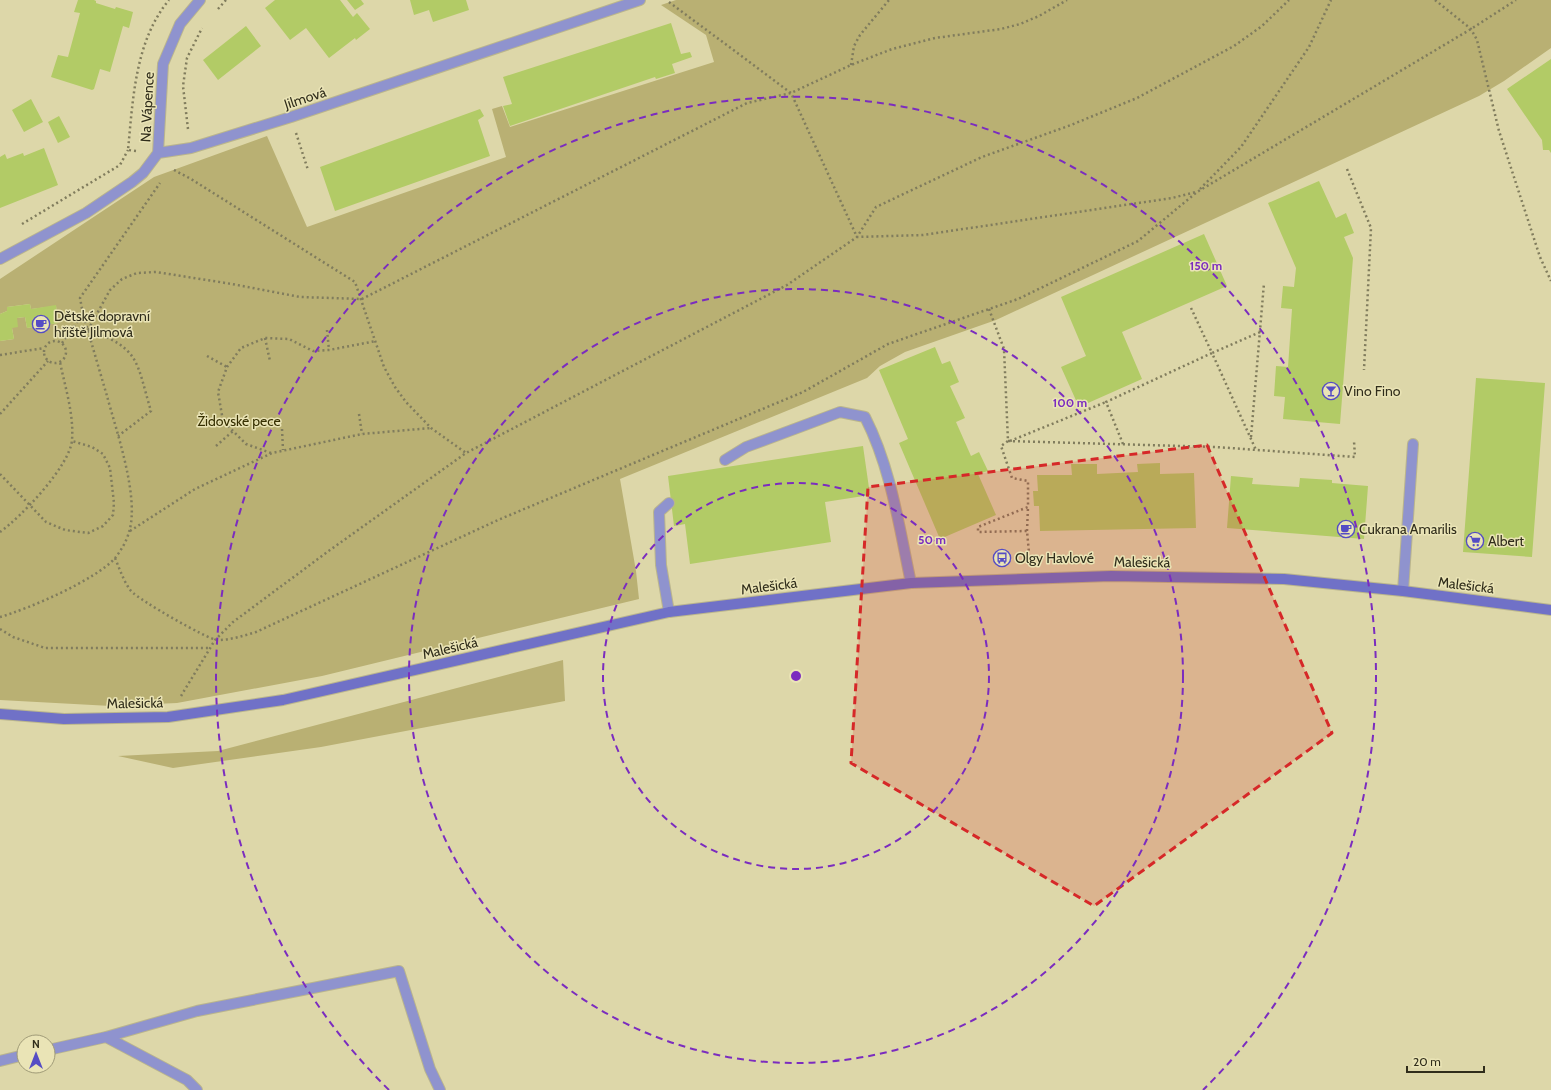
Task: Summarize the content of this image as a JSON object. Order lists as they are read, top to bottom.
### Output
{
  "streets": {
    "street": ["Jilmová", "Na Vápence", "Malešická"]
  },
  "crossings": [
    ["Jilmová", "Na Vápence"]
  ],
  "parks": ["Židovské pece"],
  "places": {
    "cafe": ["Dětské dopravní hřiště Jilmová", "Cukrana Amarilis"],
    "bar": ["Vino Fino"],
    "supermarket": ["Albert"],
    "bus stop": ["Olgy Havlové"]
  },
  "scale_bar": "20 m",
  "north": "top",
  "rings": ["150 m", "100 m", "50 m"]
}
